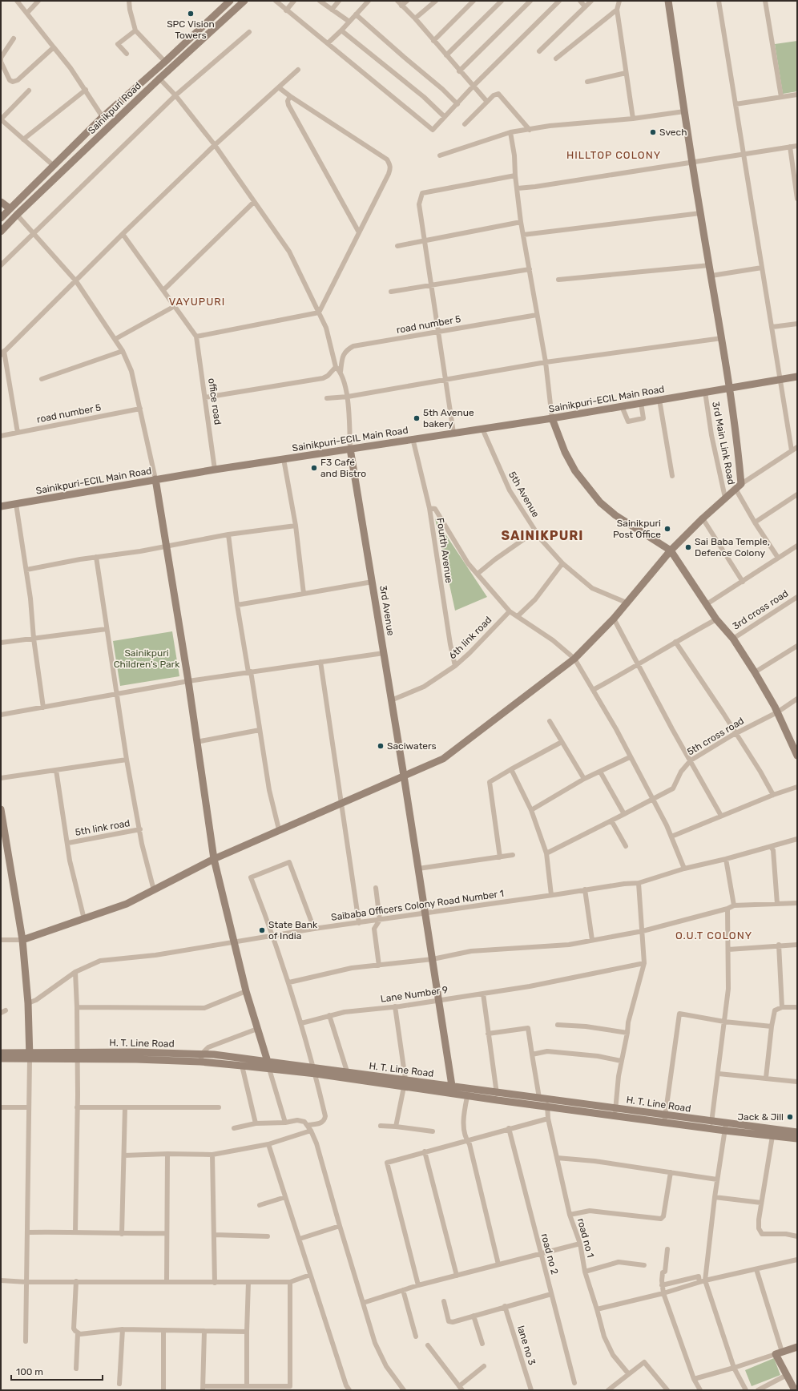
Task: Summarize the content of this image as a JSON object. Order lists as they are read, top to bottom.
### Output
{
  "streets": {
    "street": [
      "Sainikpuri Road",
      "road number 5",
      "Sainikpuri-ECIL Main Road",
      "office road",
      "3rd Main Link Road",
      "5th Avenue",
      "Fourth Avenue",
      "3rd cross road",
      "3rd Avenue",
      "6th link road",
      "5th cross road",
      "5th link road",
      "Saibaba Officers Colony Road Number 1",
      "Lane Number 9",
      "H. T. Line Road",
      "road no 1",
      "road no 2",
      "lane no 3"
    ]
  },
  "crossings": [
    ["Sainikpuri-ECIL Main Road", "office road"],
    ["Sainikpuri-ECIL Main Road", "3rd Main Link Road"],
    ["Sainikpuri-ECIL Main Road", "5th Avenue"],
    ["Sainikpuri-ECIL Main Road", "Fourth Avenue"],
    ["Sainikpuri-ECIL Main Road", "3rd Avenue"],
    ["Fourth Avenue", "6th link road"],
    ["3rd Avenue", "6th link road"],
    ["3rd Avenue", "Saibaba Officers Colony Road Number 1"],
    ["3rd Avenue", "Lane Number 9"],
    ["3rd Avenue", "H. T. Line Road"],
    ["H. T. Line Road", "road no 1"]
  ],
  "districts": [
    "HILLTOP COLONY",
    "VAYUPURI",
    "SAINIKPURI",
    "O.U.T COLONY"
  ],
  "parks": ["Sainikpuri Children's Park"],
  "places": [
    "SPC Vision Towers",
    "Svech",
    "5th Avenue bakery",
    "F3 Café and Bistro",
    "Sainikpuri Post Office",
    "Sai Baba Temple, Defence Colony",
    "Saciwaters",
    "State Bank of India",
    "Jack & Jill"
  ],
  "scale_bar": "100 m"
}
